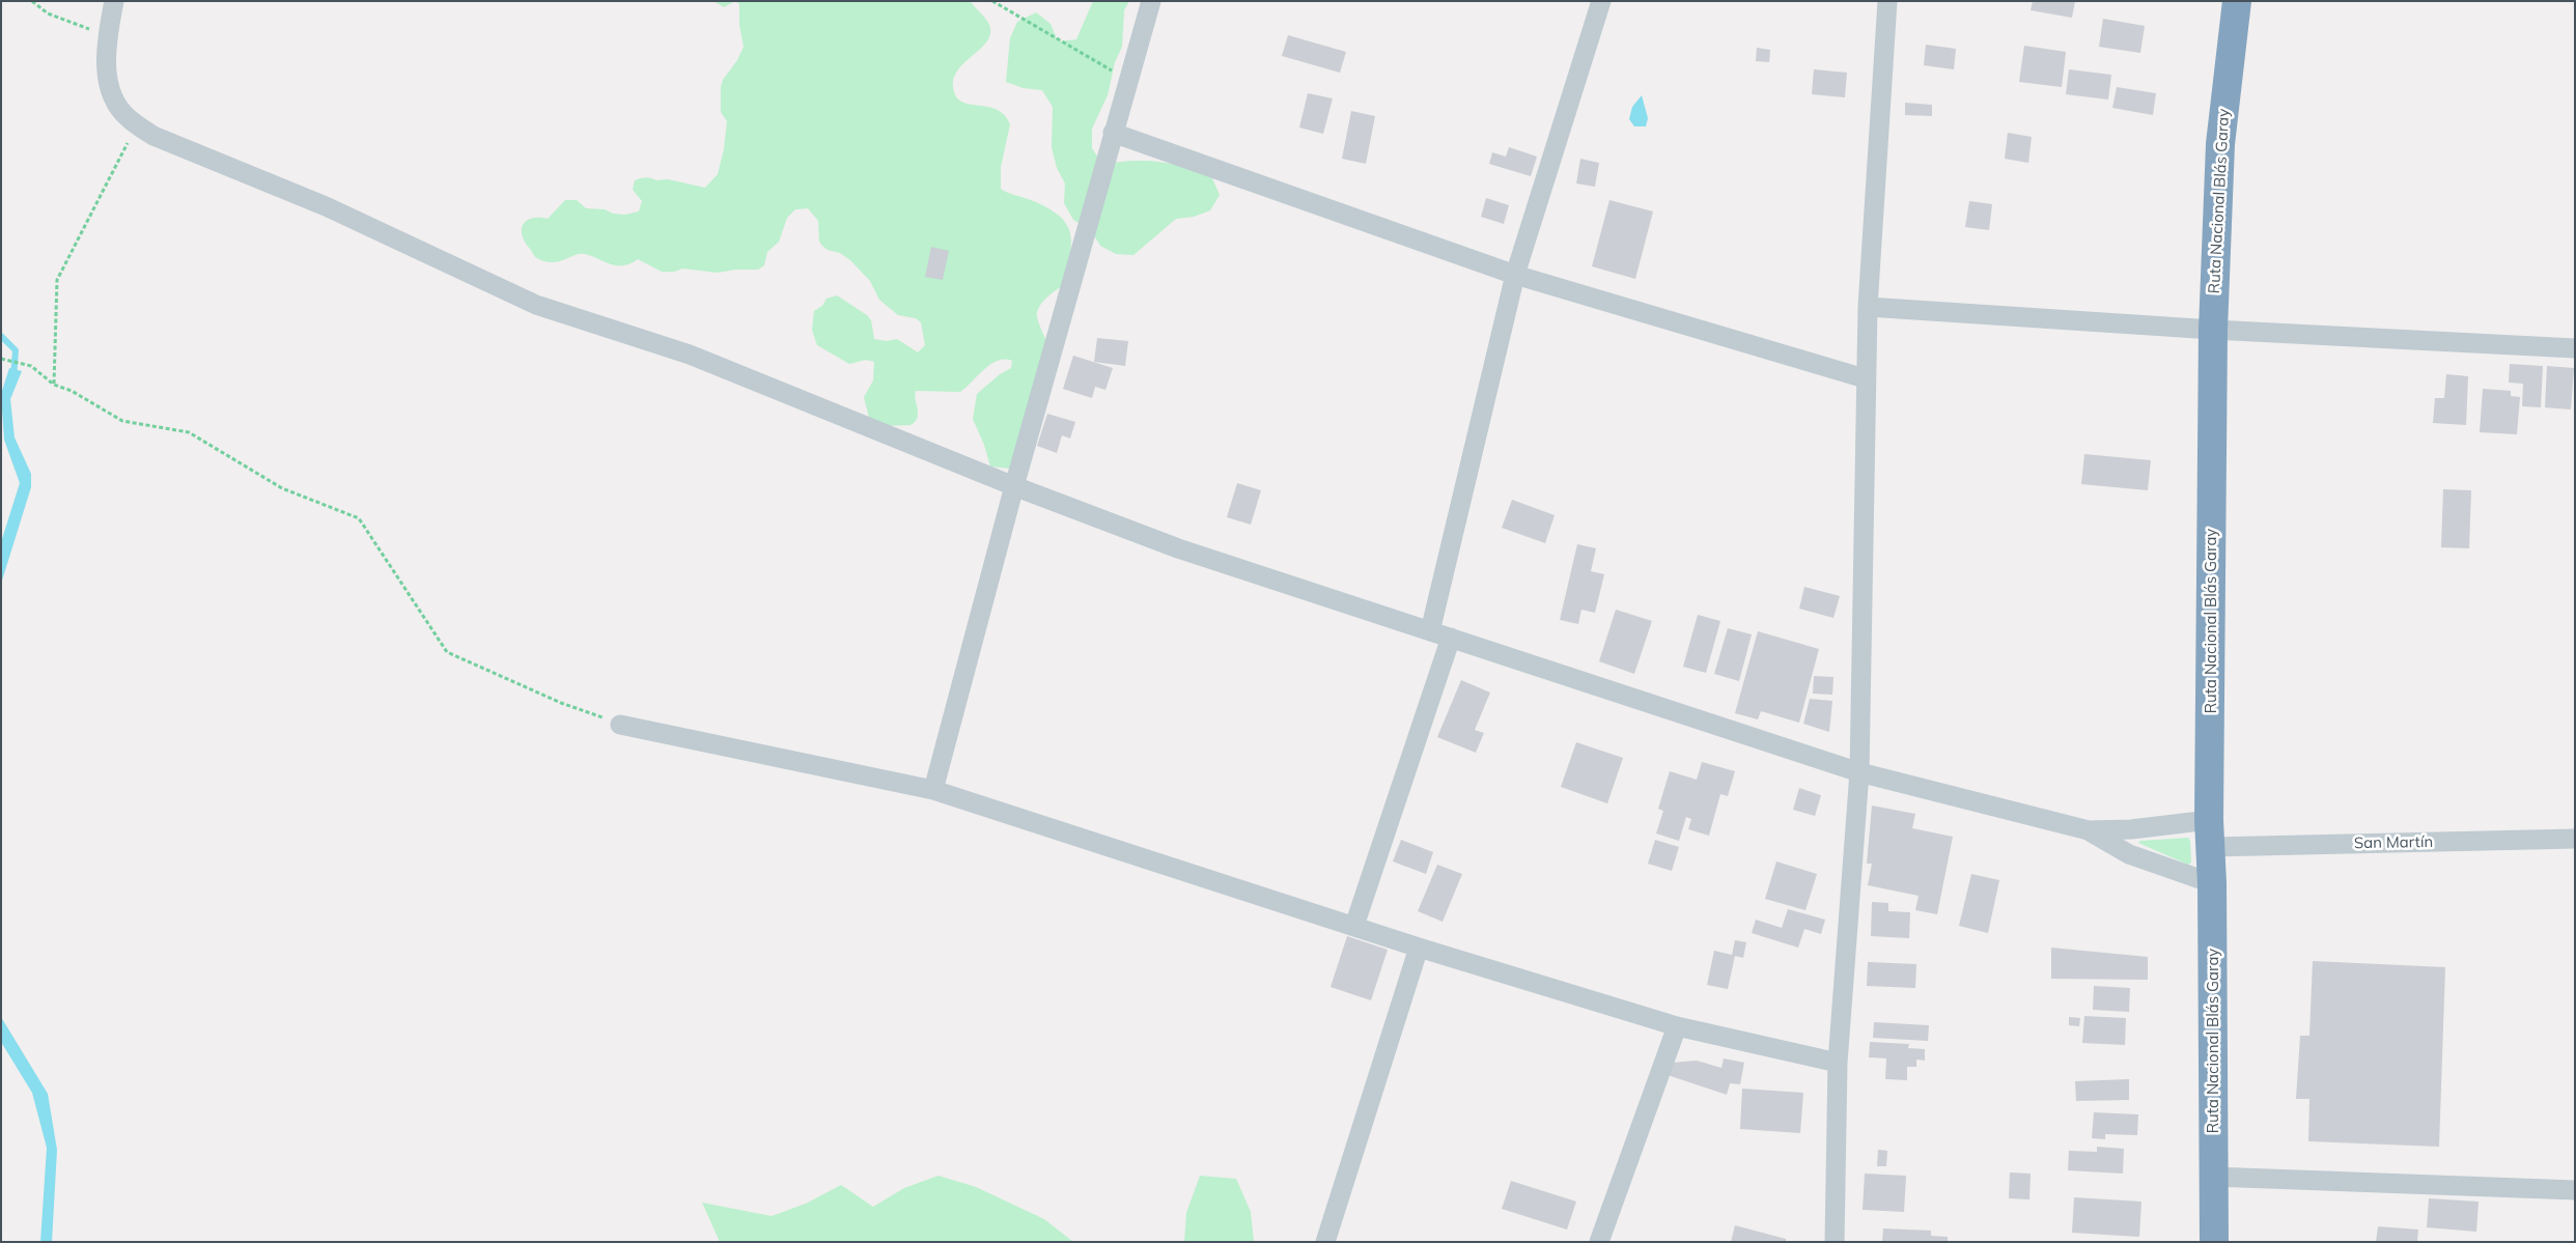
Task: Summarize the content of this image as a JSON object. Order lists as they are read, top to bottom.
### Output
{
  "streets": {
    "highway": ["Ruta Nacional Blás Garay"],
    "street": ["San Martín"]
  },
  "crossings": [
    ["Ruta Nacional Blás Garay", "San Martín"]
  ]
}
